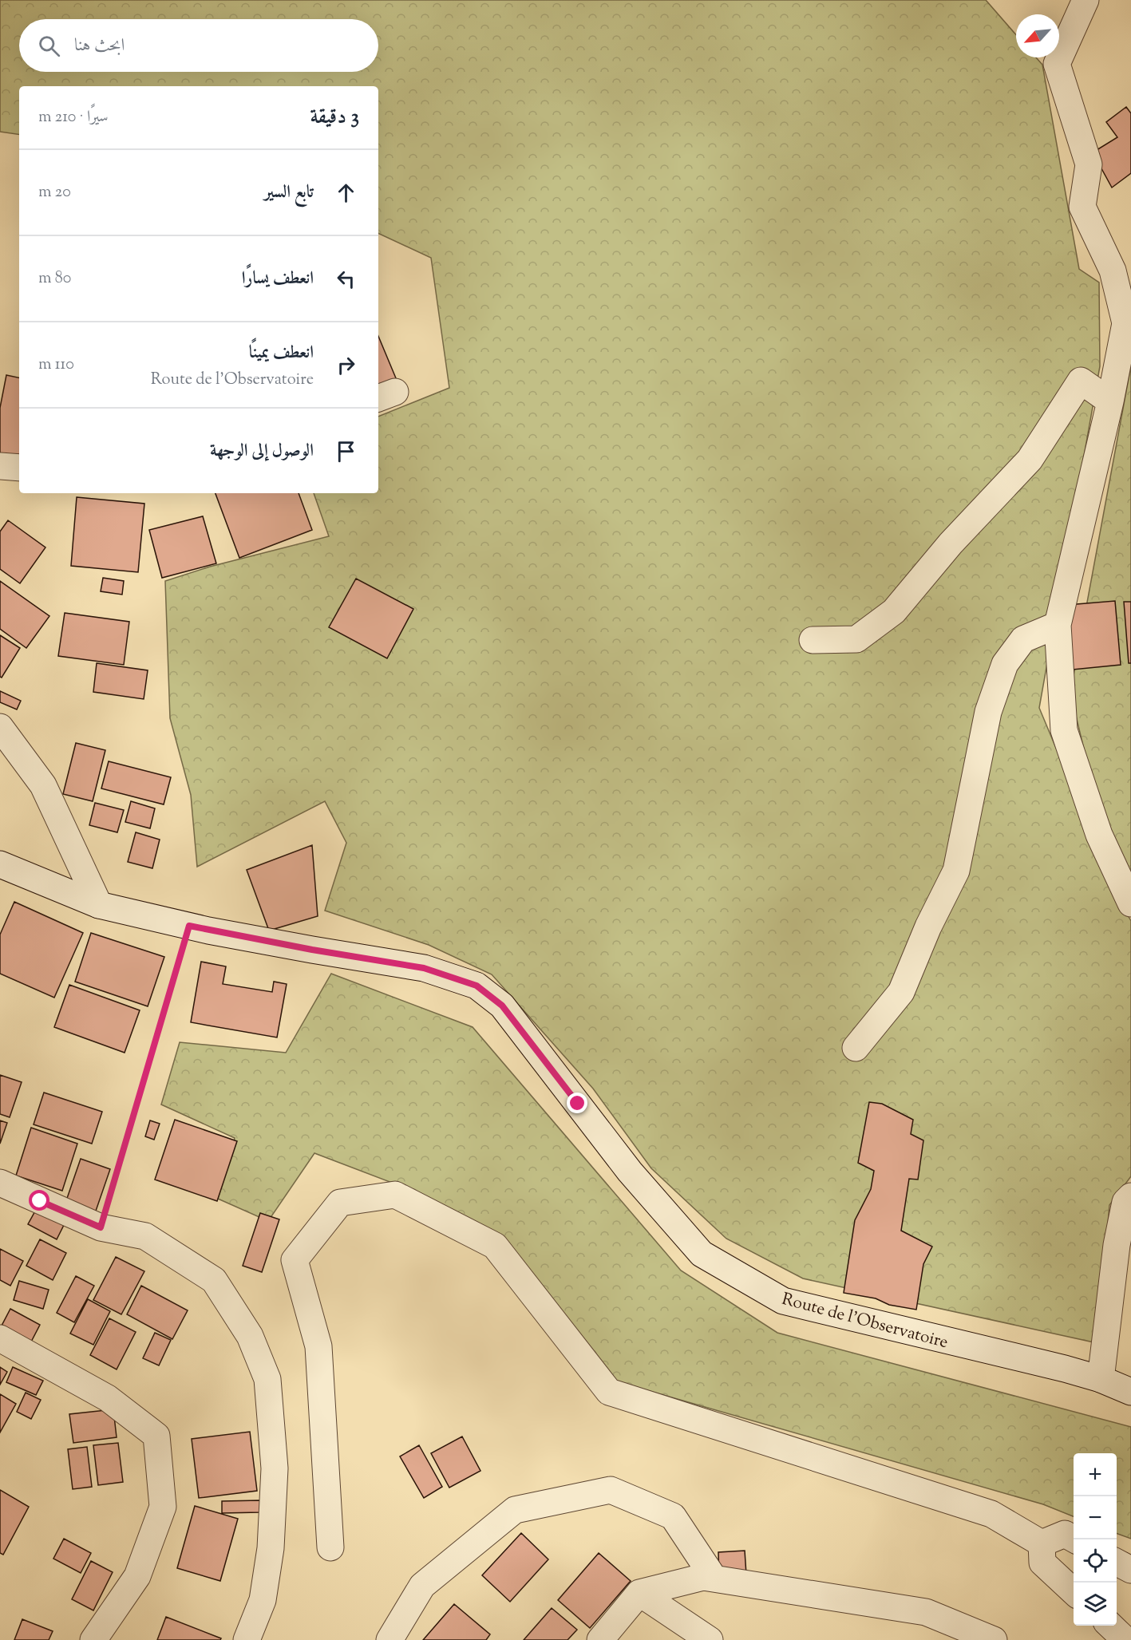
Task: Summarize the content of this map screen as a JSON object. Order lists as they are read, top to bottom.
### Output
{
  "streets": {
    "street": ["Route de l'Observatoire"]
  },
  "north": "bottom left",
  "page": {
    "search": "ابحث هنا",
    "heading": ["3 دقيقة", "سيرًا · 210 m"],
    "list": [
      ["تابع السير", "20 m"],
      ["انعطف يسارًا", "80 m"],
      ["انعطف يمينًا", "Route de l'Observatoire", "110 m"],
      "الوصول إلى الوجهة"
    ],
    "map_buttons": ["+", "−"]
  }
}
